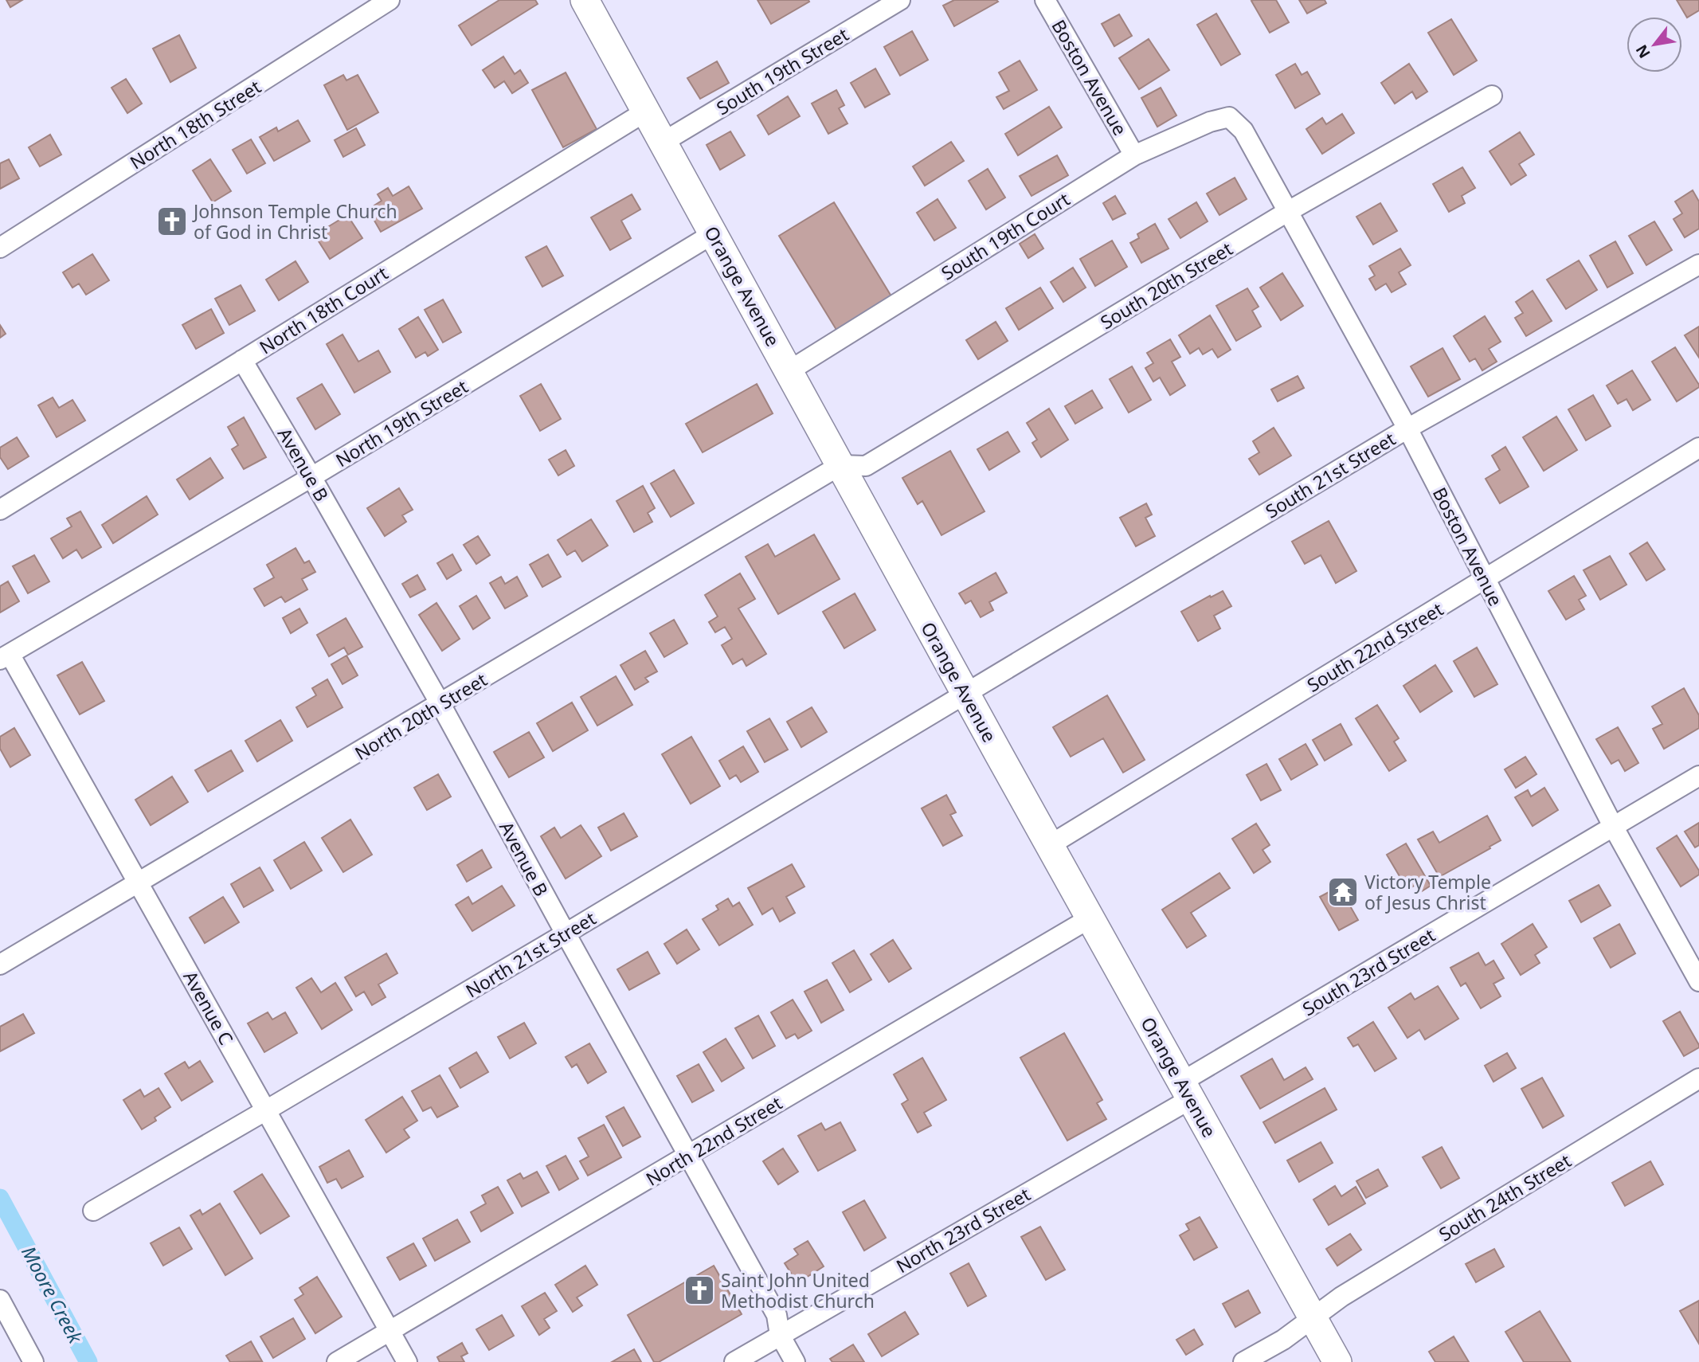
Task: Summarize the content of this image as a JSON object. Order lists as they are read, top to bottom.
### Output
{
  "streets": {
    "main road": ["Orange Avenue"],
    "street": [
      "South 19th Street",
      "Boston Avenue",
      "North 18th Street",
      "South 19th Court",
      "South 20th Street",
      "North 18th Court",
      "North 19th Street",
      "Avenue B",
      "South 21st Street",
      "South 22nd Street",
      "North 20th Street",
      "North 21st Street",
      "South 23rd Street",
      "Avenue C",
      "North 22nd Street",
      "South 24th Street",
      "North 23rd Street"
    ]
  },
  "crossings": [
    ["South 19th Street", "Orange Avenue"],
    ["Boston Avenue", "South 19th Court"],
    ["Boston Avenue", "South 20th Street"],
    ["Boston Avenue", "South 21st Street"],
    ["Boston Avenue", "South 22nd Street"],
    ["Boston Avenue", "South 23rd Street"],
    ["South 19th Court", "Orange Avenue"],
    ["South 20th Street", "Orange Avenue"],
    ["South 20th Street", "North 20th Street"],
    ["Orange Avenue", "North 18th Court"],
    ["Orange Avenue", "North 19th Street"],
    ["Orange Avenue", "South 21st Street"],
    ["Orange Avenue", "South 22nd Street"],
    ["Orange Avenue", "North 20th Street"],
    ["Orange Avenue", "North 21st Street"],
    ["Orange Avenue", "South 23rd Street"],
    ["Orange Avenue", "North 22nd Street"],
    ["Orange Avenue", "South 24th Street"],
    ["Orange Avenue", "North 23rd Street"],
    ["North 18th Court", "Avenue B"],
    ["North 19th Street", "Avenue B"],
    ["North 19th Street", "Avenue C"],
    ["Avenue B", "North 20th Street"],
    ["Avenue B", "North 21st Street"],
    ["Avenue B", "North 22nd Street"],
    ["Avenue B", "North 23rd Street"],
    ["South 21st Street", "North 21st Street"],
    ["North 20th Street", "Avenue C"],
    ["North 21st Street", "Avenue C"],
    ["South 23rd Street", "North 23rd Street"],
    ["Avenue C", "North 22nd Street"]
  ],
  "water": ["Moore Creek"],
  "places": {
    "church": ["Johnson Temple Church of God in Christ", "Saint John United Methodist Church"],
    "temple": ["Victory Temple of Jesus Christ"]
  },
  "north": "bottom left"
}
